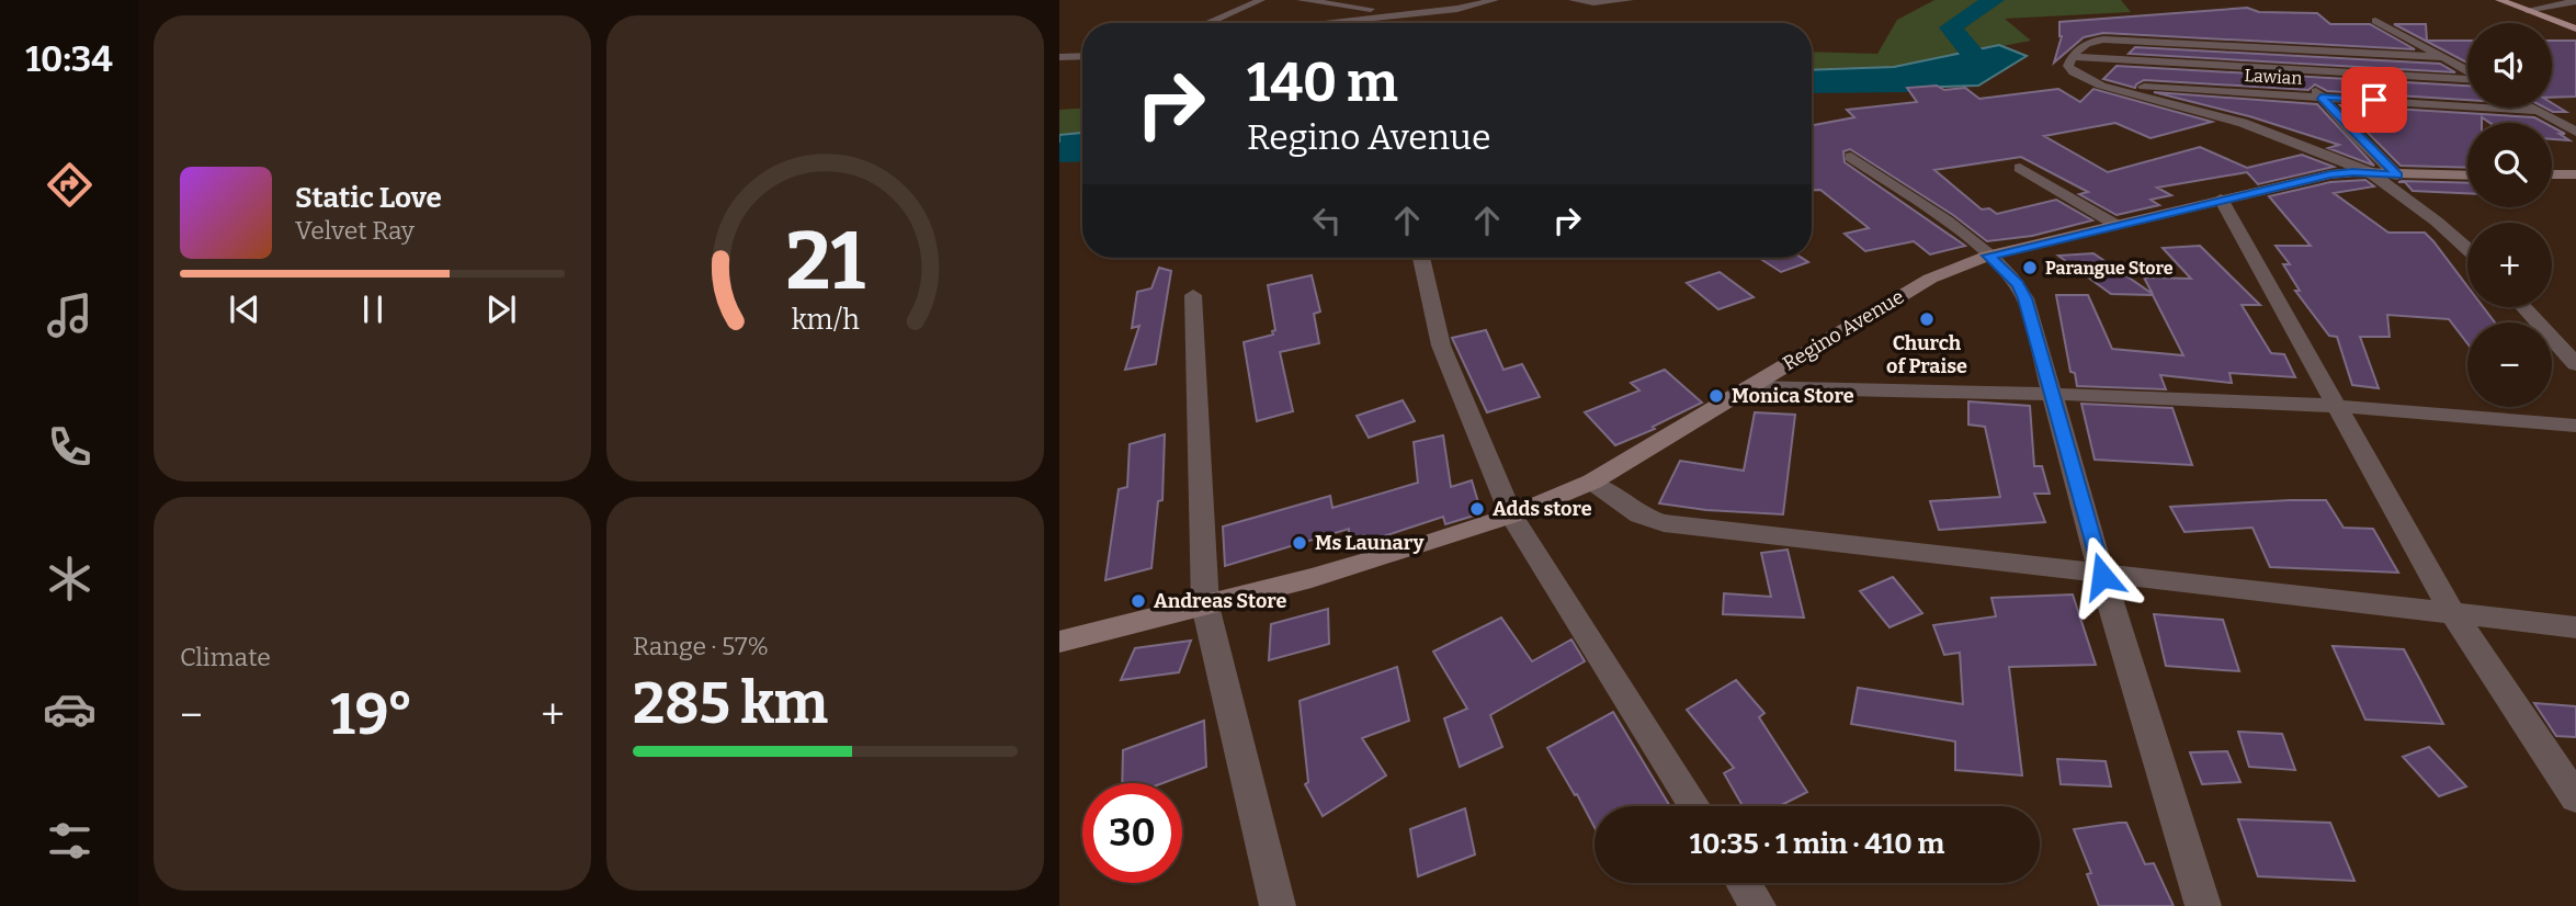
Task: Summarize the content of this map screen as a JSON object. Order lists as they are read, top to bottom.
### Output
{
  "streets": {
    "street": ["Lawian", "Regino Avenue"]
  },
  "places": [
    "Parangue Store",
    "Church of Praise",
    "Monica Store",
    "Adds store",
    "Ms Launary",
    "Andreas Store"
  ],
  "page": {
    "tabs": "10:34",
    "map_buttons": ["+", "−"],
    "turn": ["140 m", "Regino Avenue"],
    "song": ["Static Love", "Velvet Ray"],
    "tile": [
      "Climate",
      ["Range · 57%", "285 km"]
    ],
    "heat": ["−", "19°", "+"],
    "limit": "30",
    "trip": "10:35 · 1 min · 410 m",
    "gauge": ["21", "km/h"]
  }
}
